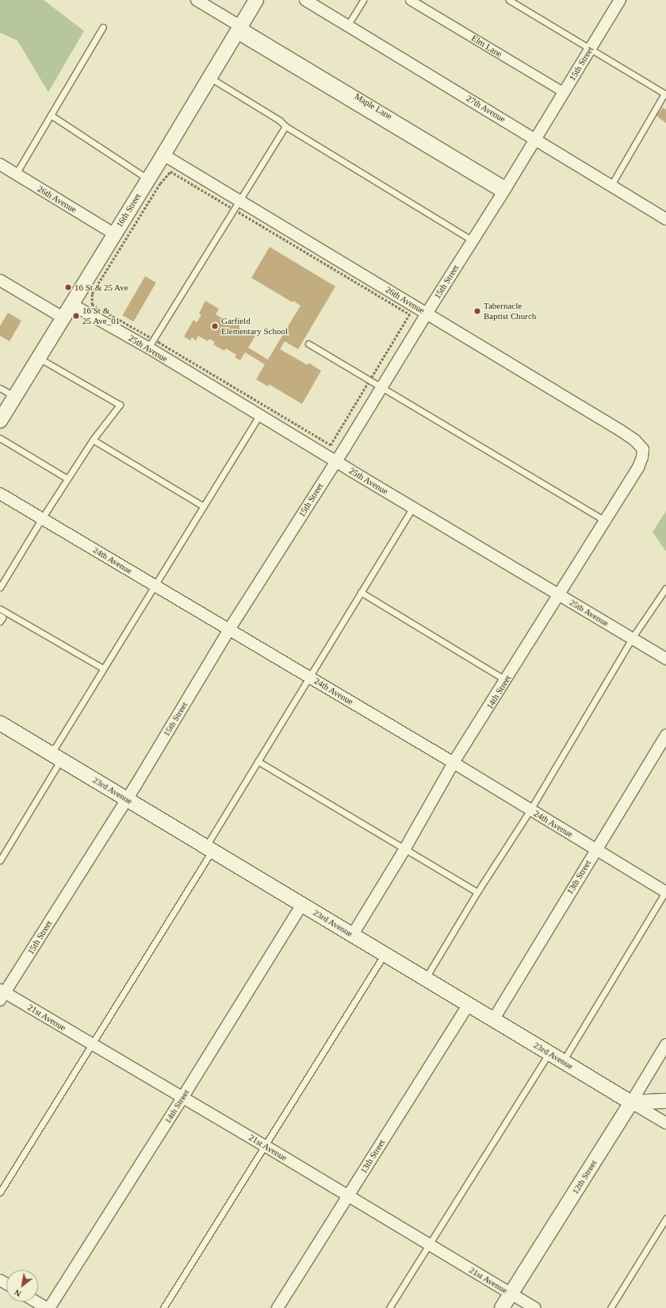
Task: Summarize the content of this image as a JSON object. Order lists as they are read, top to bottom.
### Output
{
  "streets": {
    "street": [
      "Elm Lane",
      "15th Street",
      "Maple Lane",
      "27th Avenue",
      "26th Avenue",
      "16th Street",
      "25th Avenue",
      "24th Avenue",
      "14th Street",
      "23rd Avenue",
      "13th Street",
      "21st Avenue",
      "12th Street"
    ]
  },
  "crossings": [
    ["Elm Lane", "15th Street"],
    ["15th Street", "Maple Lane"],
    ["15th Street", "27th Avenue"],
    ["15th Street", "26th Avenue"],
    ["15th Street", "25th Avenue"],
    ["15th Street", "24th Avenue"],
    ["15th Street", "23rd Avenue"],
    ["15th Street", "21st Avenue"],
    ["Maple Lane", "16th Street"],
    ["26th Avenue", "16th Street"],
    ["26th Avenue", "14th Street"],
    ["16th Street", "25th Avenue"],
    ["25th Avenue", "14th Street"],
    ["24th Avenue", "14th Street"],
    ["24th Avenue", "13th Street"],
    ["14th Street", "23rd Avenue"],
    ["14th Street", "21st Avenue"],
    ["23rd Avenue", "13th Street"],
    ["23rd Avenue", "12th Street"],
    ["13th Street", "21st Avenue"],
    ["21st Avenue", "12th Street"]
  ],
  "places": [
    "16 St & 25 Ave",
    "Tabernacle Baptist Church",
    "16 St & 25 Ave_01",
    "Garfield Elementary School"
  ],
  "north": "bottom left"
}
